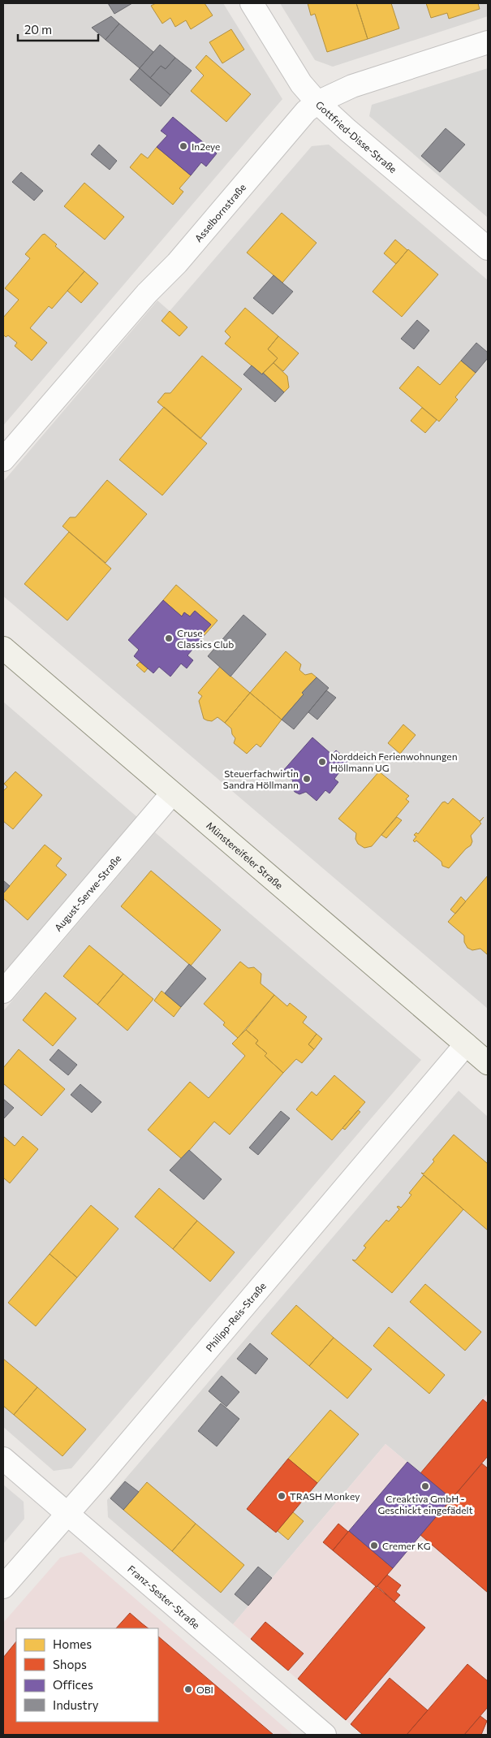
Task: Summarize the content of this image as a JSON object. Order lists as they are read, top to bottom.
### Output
{
  "streets": {
    "street": [
      "Gottfried-Disse-Straße",
      "Asselbornstraße",
      "Münstereifeler Straße",
      "August-Serwe-Straße",
      "Philipp-Reis-Straße",
      "Franz-Sester-Straße"
    ]
  },
  "crossings": [
    ["Gottfried-Disse-Straße", "Asselbornstraße"],
    ["Münstereifeler Straße", "August-Serwe-Straße"],
    ["Münstereifeler Straße", "Philipp-Reis-Straße"],
    ["Philipp-Reis-Straße", "Franz-Sester-Straße"]
  ],
  "places": [
    "In2eye",
    "Cruse Classics Club",
    "Norddeich Ferienwohnungen Höllmann UG",
    "Steuerfachwirtin Sandra Höllmann",
    "Creaktiva GmbH - Geschickt eingefädelt",
    "TRASH Monkey",
    "Cremer KG",
    "OBI"
  ],
  "legend": [
    "Homes",
    "Shops",
    "Offices",
    "Industry"
  ],
  "scale_bar": "20 m"
}
